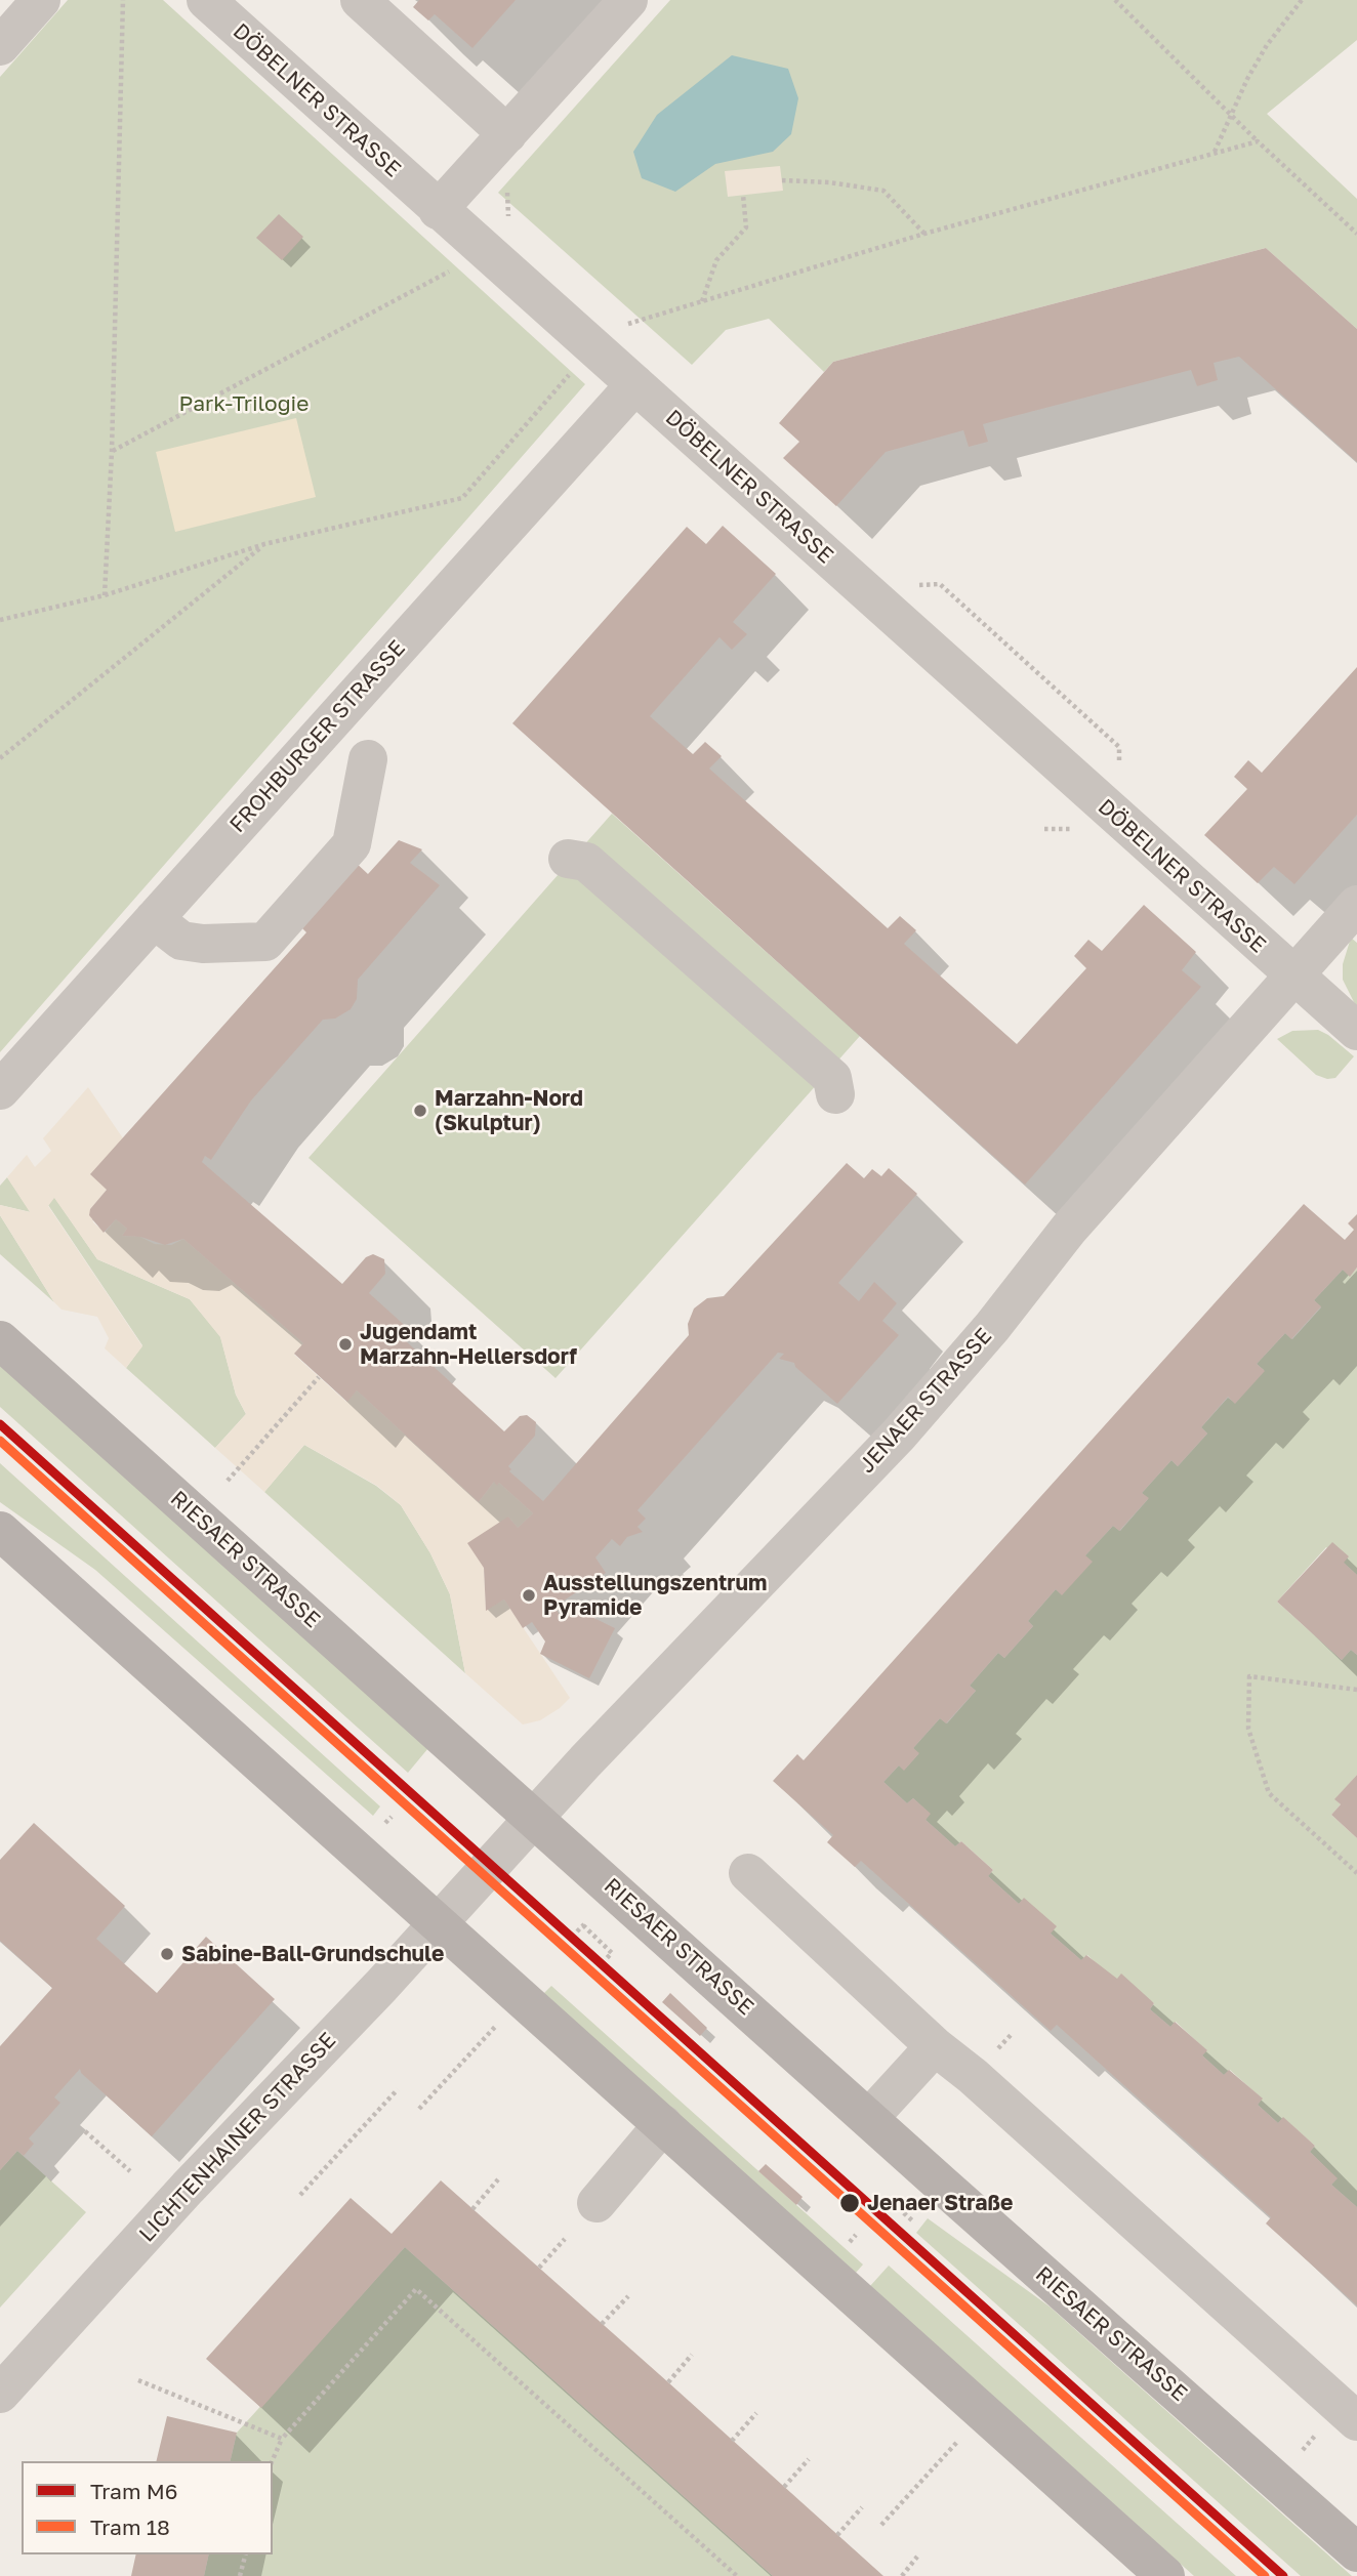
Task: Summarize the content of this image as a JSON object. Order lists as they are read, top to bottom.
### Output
{
  "streets": {
    "main road": ["RIESAER STRASSE"],
    "street": [
      "DÖBELNER STRASSE",
      "FROHBURGER STRASSE",
      "JENAER STRASSE",
      "LICHTENHAINER STRASSE"
    ]
  },
  "crossings": [
    ["DÖBELNER STRASSE", "FROHBURGER STRASSE"],
    ["DÖBELNER STRASSE", "JENAER STRASSE"],
    ["JENAER STRASSE", "RIESAER STRASSE"],
    ["JENAER STRASSE", "LICHTENHAINER STRASSE"]
  ],
  "parks": ["Park-Trilogie"],
  "places": [
    "Marzahn-Nord (Skulptur)",
    "Jugendamt Marzahn-Hellersdorf",
    "Ausstellungszentrum Pyramide",
    "Sabine-Ball-Grundschule",
    "Jenaer Straße"
  ],
  "lines": ["tram line M6", "tram line 18"],
  "legend": ["Tram M6", "Tram 18"]
}
